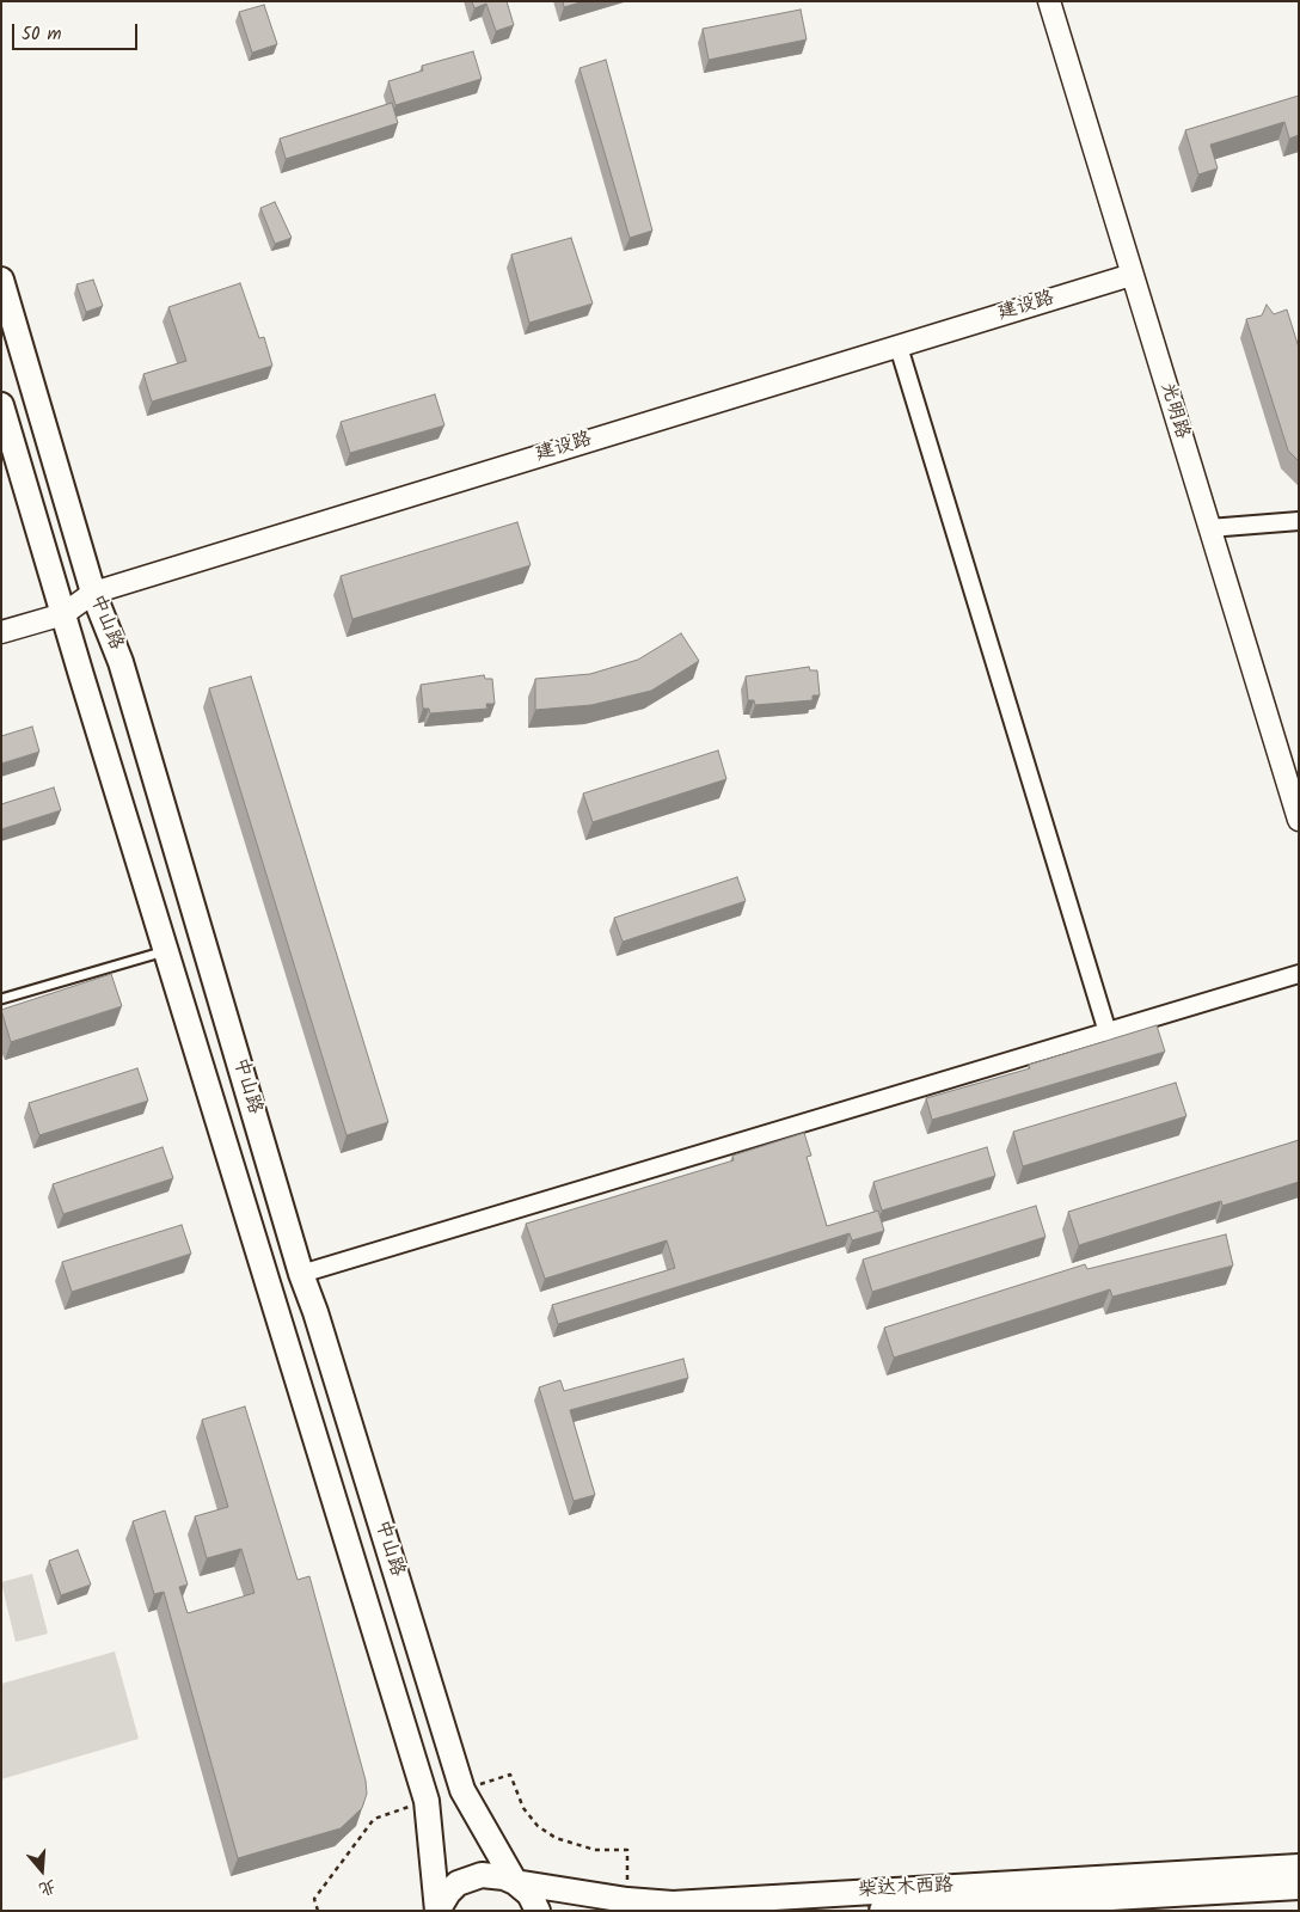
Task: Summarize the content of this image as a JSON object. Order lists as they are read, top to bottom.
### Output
{
  "streets": {
    "main road": ["中山路", "柴达木西路"],
    "street": ["建设路", "光明路"]
  },
  "crossings": [
    ["建设路", "光明路"],
    ["建设路", "中山路"],
    ["中山路", "柴达木西路"]
  ],
  "scale_bar": "50 m",
  "north": "bottom"
}
